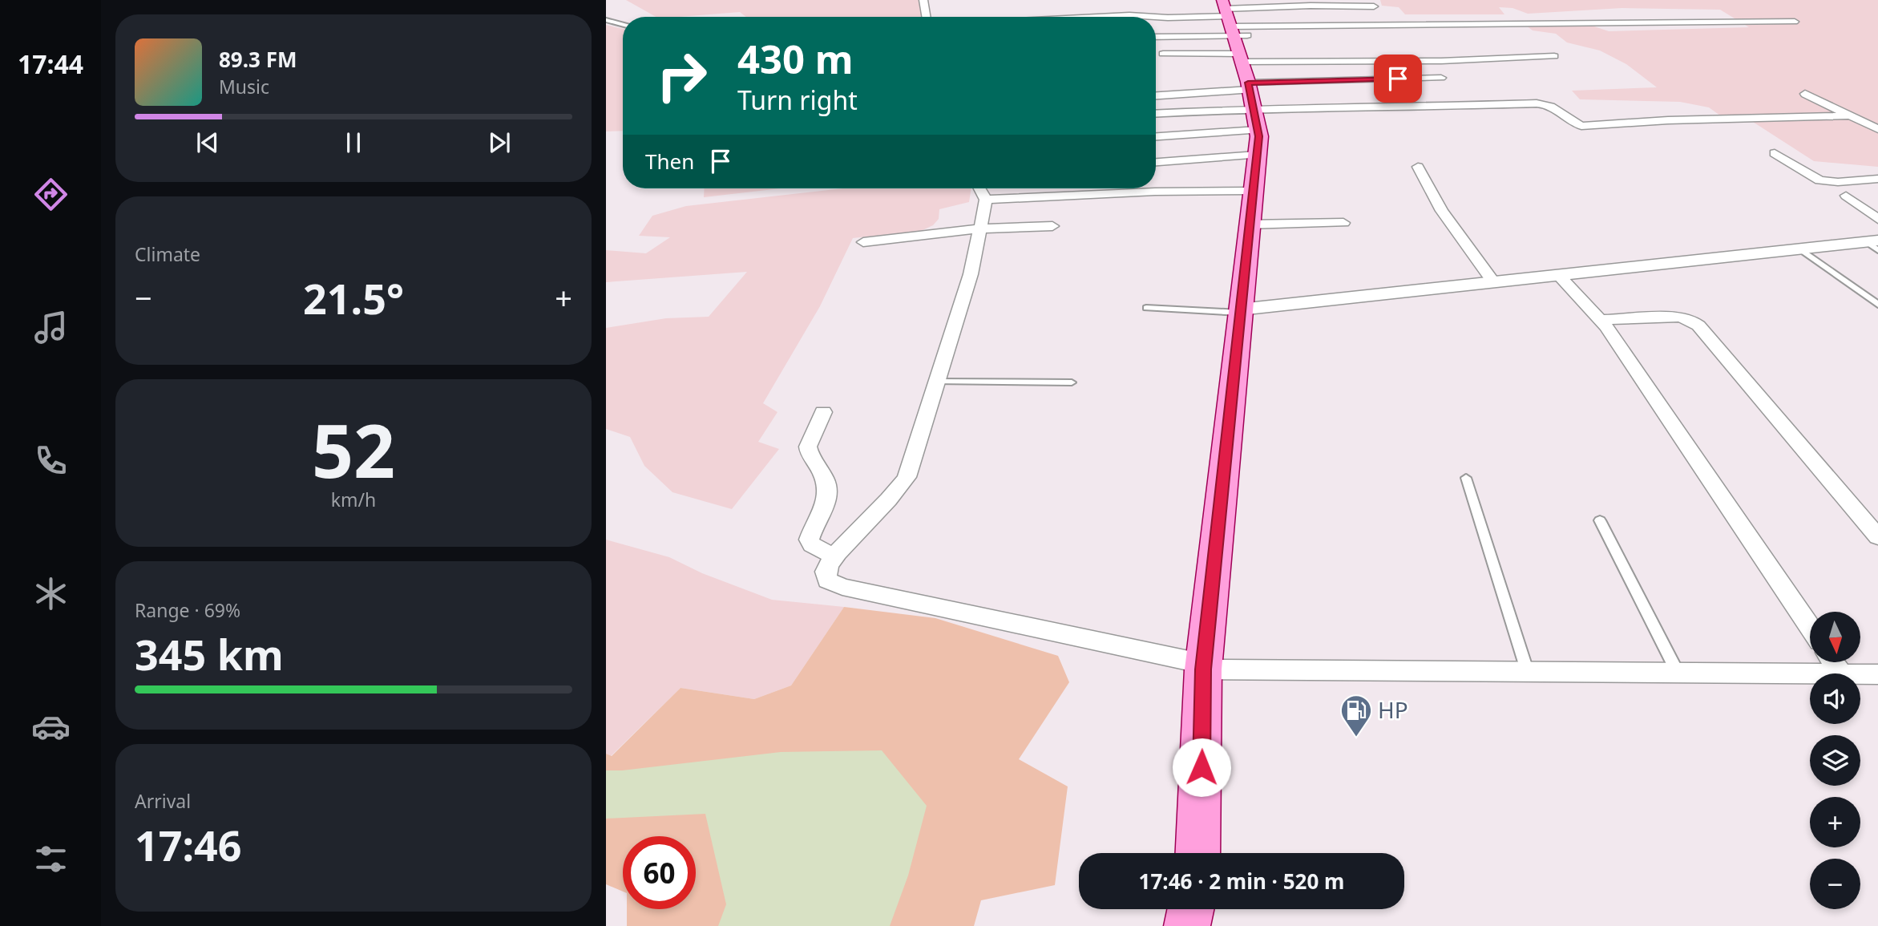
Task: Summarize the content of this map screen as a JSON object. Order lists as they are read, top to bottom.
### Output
{
  "places": {
    "fuel station": ["HP"]
  },
  "north": "bottom",
  "page": {
    "tabs": "17:44",
    "turn": ["430 m", "Turn right"],
    "song": ["89.3 FM", "Music"],
    "then": "Then",
    "tile": [
      "Climate",
      ["52", "km/h"],
      ["Range · 69%", "345 km"],
      ["Arrival", "17:46"]
    ],
    "heat": ["−", "21.5°", "+"],
    "map_buttons": ["+", "−"],
    "limit": "60",
    "trip": "17:46 · 2 min · 520 m"
  }
}
